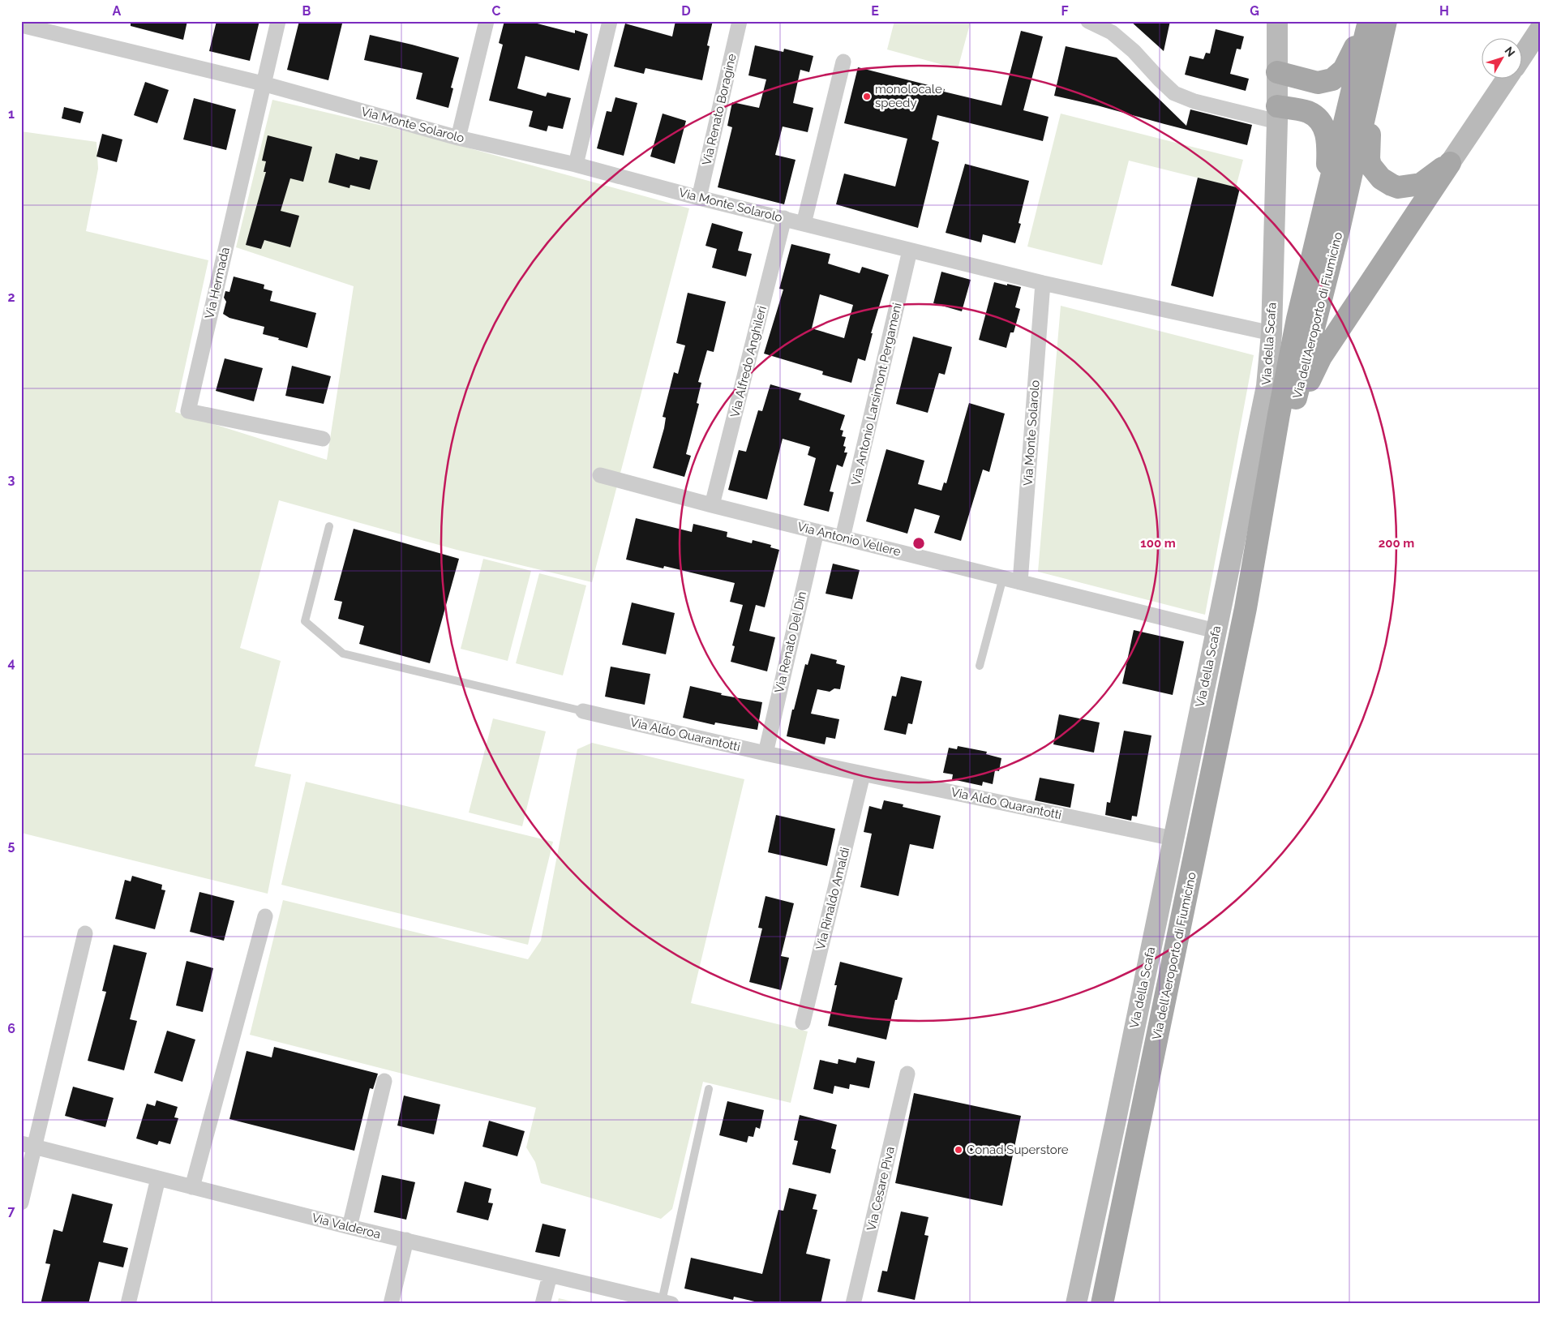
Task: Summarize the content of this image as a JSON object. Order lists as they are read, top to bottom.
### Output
{
  "streets": {
    "main road": ["Via dell'Aeroporto di Fiumicino"],
    "street": [
      "Via Renato Boragine",
      "Via Monte Solarolo",
      "Via Hermada",
      "Via della Scafa",
      "Via Alfredo Anghileri",
      "Via Antonio Larsimont Pergameni",
      "Via Antonio Vellere",
      "Via Renato Del Din",
      "Via Aldo Quarantotti",
      "Via Rinaldo Amaldi",
      "Via Cesare Piva",
      "Via Valderoa"
    ]
  },
  "crossings": [
    ["Via Renato Boragine", "Via Monte Solarolo"],
    ["Via Monte Solarolo", "Via Hermada"],
    ["Via Monte Solarolo", "Via della Scafa"],
    ["Via Monte Solarolo", "Via Alfredo Anghileri"],
    ["Via Monte Solarolo", "Via Antonio Larsimont Pergameni"],
    ["Via Monte Solarolo", "Via Antonio Vellere"],
    ["Via della Scafa", "Via Antonio Vellere"],
    ["Via della Scafa", "Via Aldo Quarantotti"],
    ["Via Alfredo Anghileri", "Via Antonio Vellere"],
    ["Via Antonio Larsimont Pergameni", "Via Antonio Vellere"],
    ["Via Antonio Vellere", "Via Renato Del Din"],
    ["Via Renato Del Din", "Via Aldo Quarantotti"],
    ["Via Aldo Quarantotti", "Via Rinaldo Amaldi"]
  ],
  "places": ["monolocale speedy", "Conad Superstore"],
  "north": "top right",
  "grid": {
    "columns": [
      "A",
      "B",
      "C",
      "D",
      "E",
      "F",
      "G",
      "H"
    ],
    "rows": [
      "1",
      "2",
      "3",
      "4",
      "5",
      "6",
      "7"
    ]
  },
  "rings": ["100 m", "200 m"]
}
